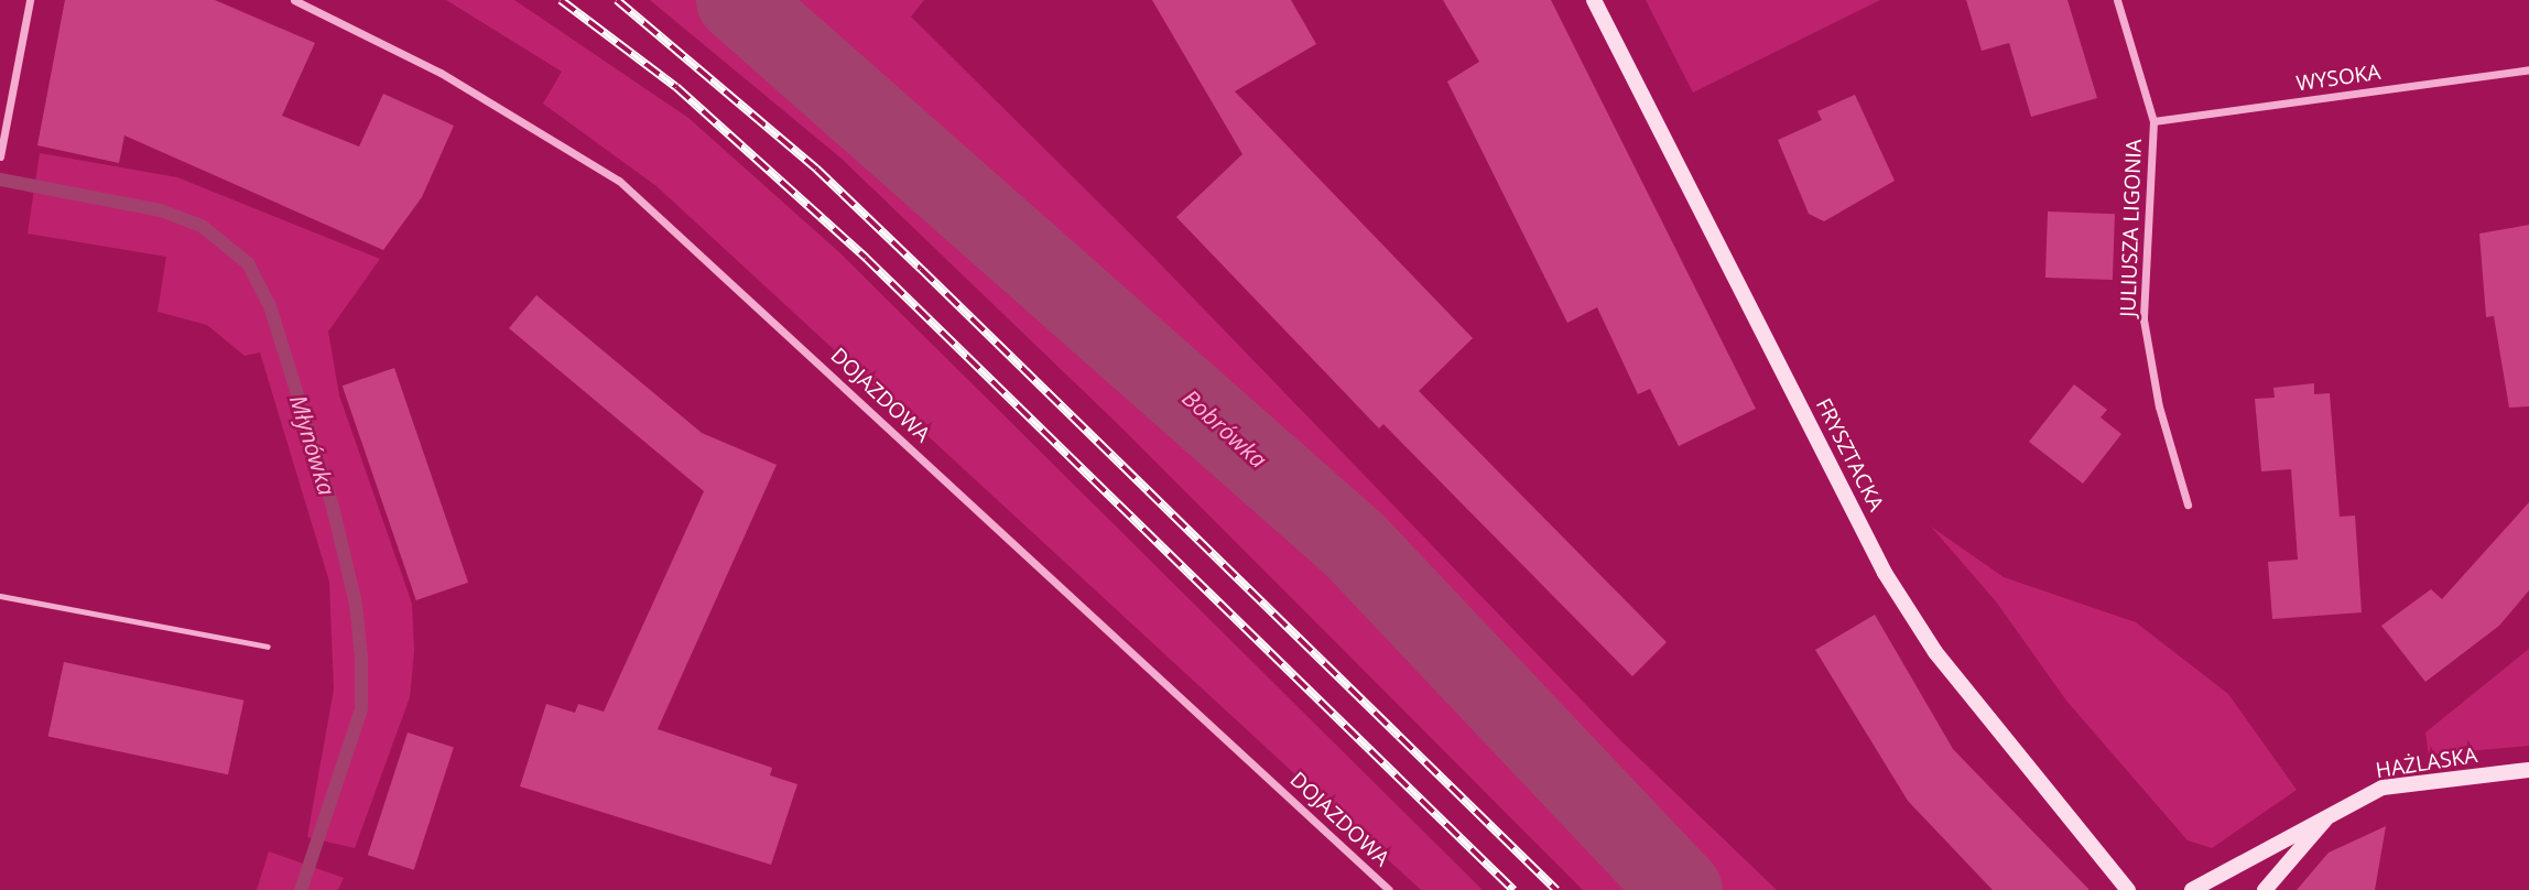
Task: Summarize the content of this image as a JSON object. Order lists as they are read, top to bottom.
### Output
{
  "streets": {
    "street": [
      "WYSOKA",
      "JULIUSZA LIGONIA",
      "DOJAZDOWA",
      "FRYSZTACKA",
      "HAŻLASKA"
    ]
  },
  "crossings": [
    ["WYSOKA", "JULIUSZA LIGONIA"]
  ],
  "water": ["Bobrówka", "Młynówka"]
}
